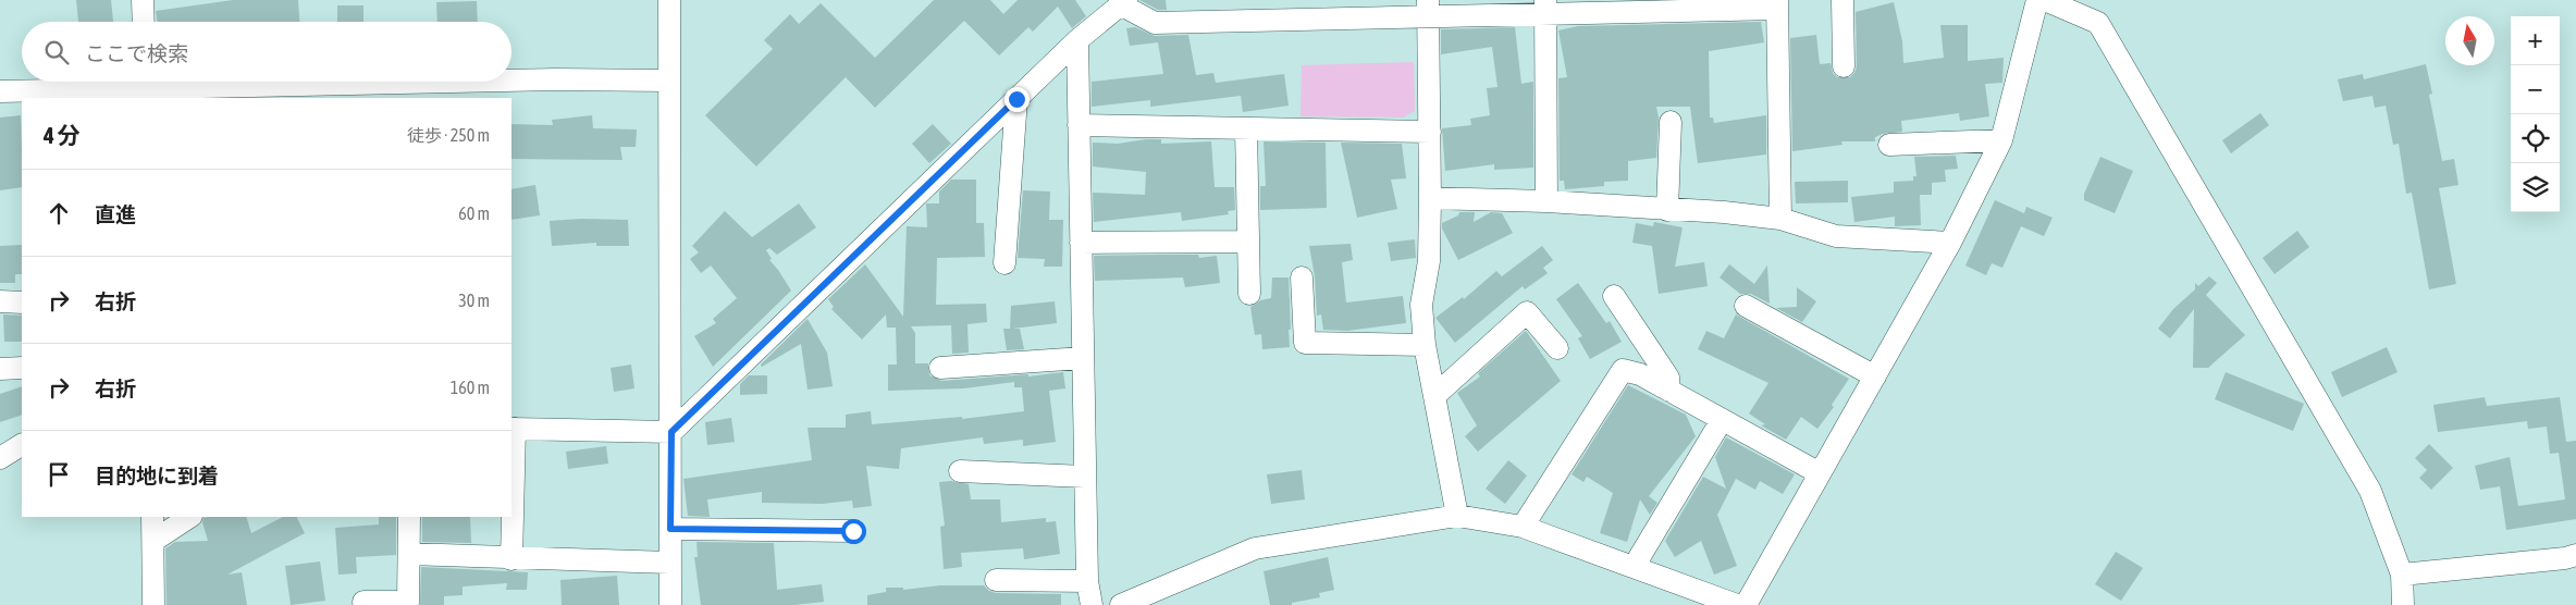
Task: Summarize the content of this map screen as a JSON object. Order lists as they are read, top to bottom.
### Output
{
  "north": "top",
  "page": {
    "map_buttons": ["+", "−"],
    "search": "ここで検索",
    "heading": ["4 分", "徒歩 · 250 m"],
    "list": [
      ["直進", "60 m"],
      ["右折", "30 m"],
      ["右折", "160 m"],
      "目的地に到着"
    ]
  }
}
